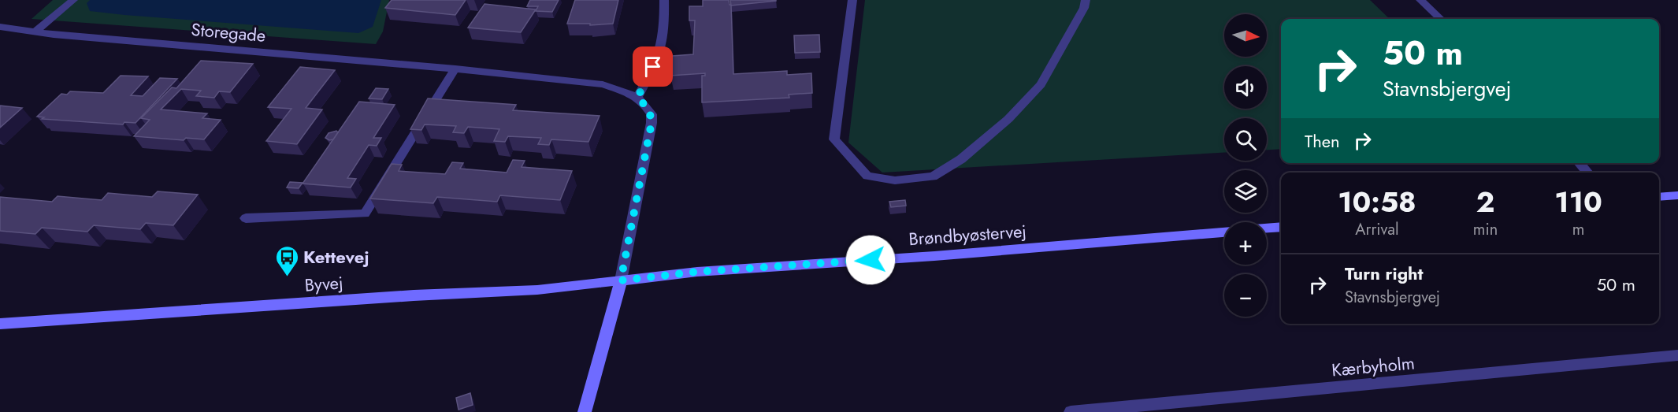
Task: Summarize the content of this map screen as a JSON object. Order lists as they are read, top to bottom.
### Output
{
  "streets": {
    "street": [
      "Storegade",
      "Brøndbyøstervej",
      "Byvej",
      "Kærbyholm"
    ]
  },
  "crossings": [
    ["Brøndbyøstervej", "Byvej"]
  ],
  "places": {
    "bus stop": ["Kettevej"]
  },
  "north": "right",
  "page": {
    "map_buttons": ["+", "−"],
    "turn": ["50 m", "Stavnsbjergvej"],
    "then": "Then",
    "eta": [
      "10:58",
      "Arrival",
      "2",
      "min",
      "110",
      "m"
    ],
    "list": [
      {
        "name": "Turn right",
        "note": "Stavnsbjergvej",
        "value": "50 m"
      }
    ]
  }
}
